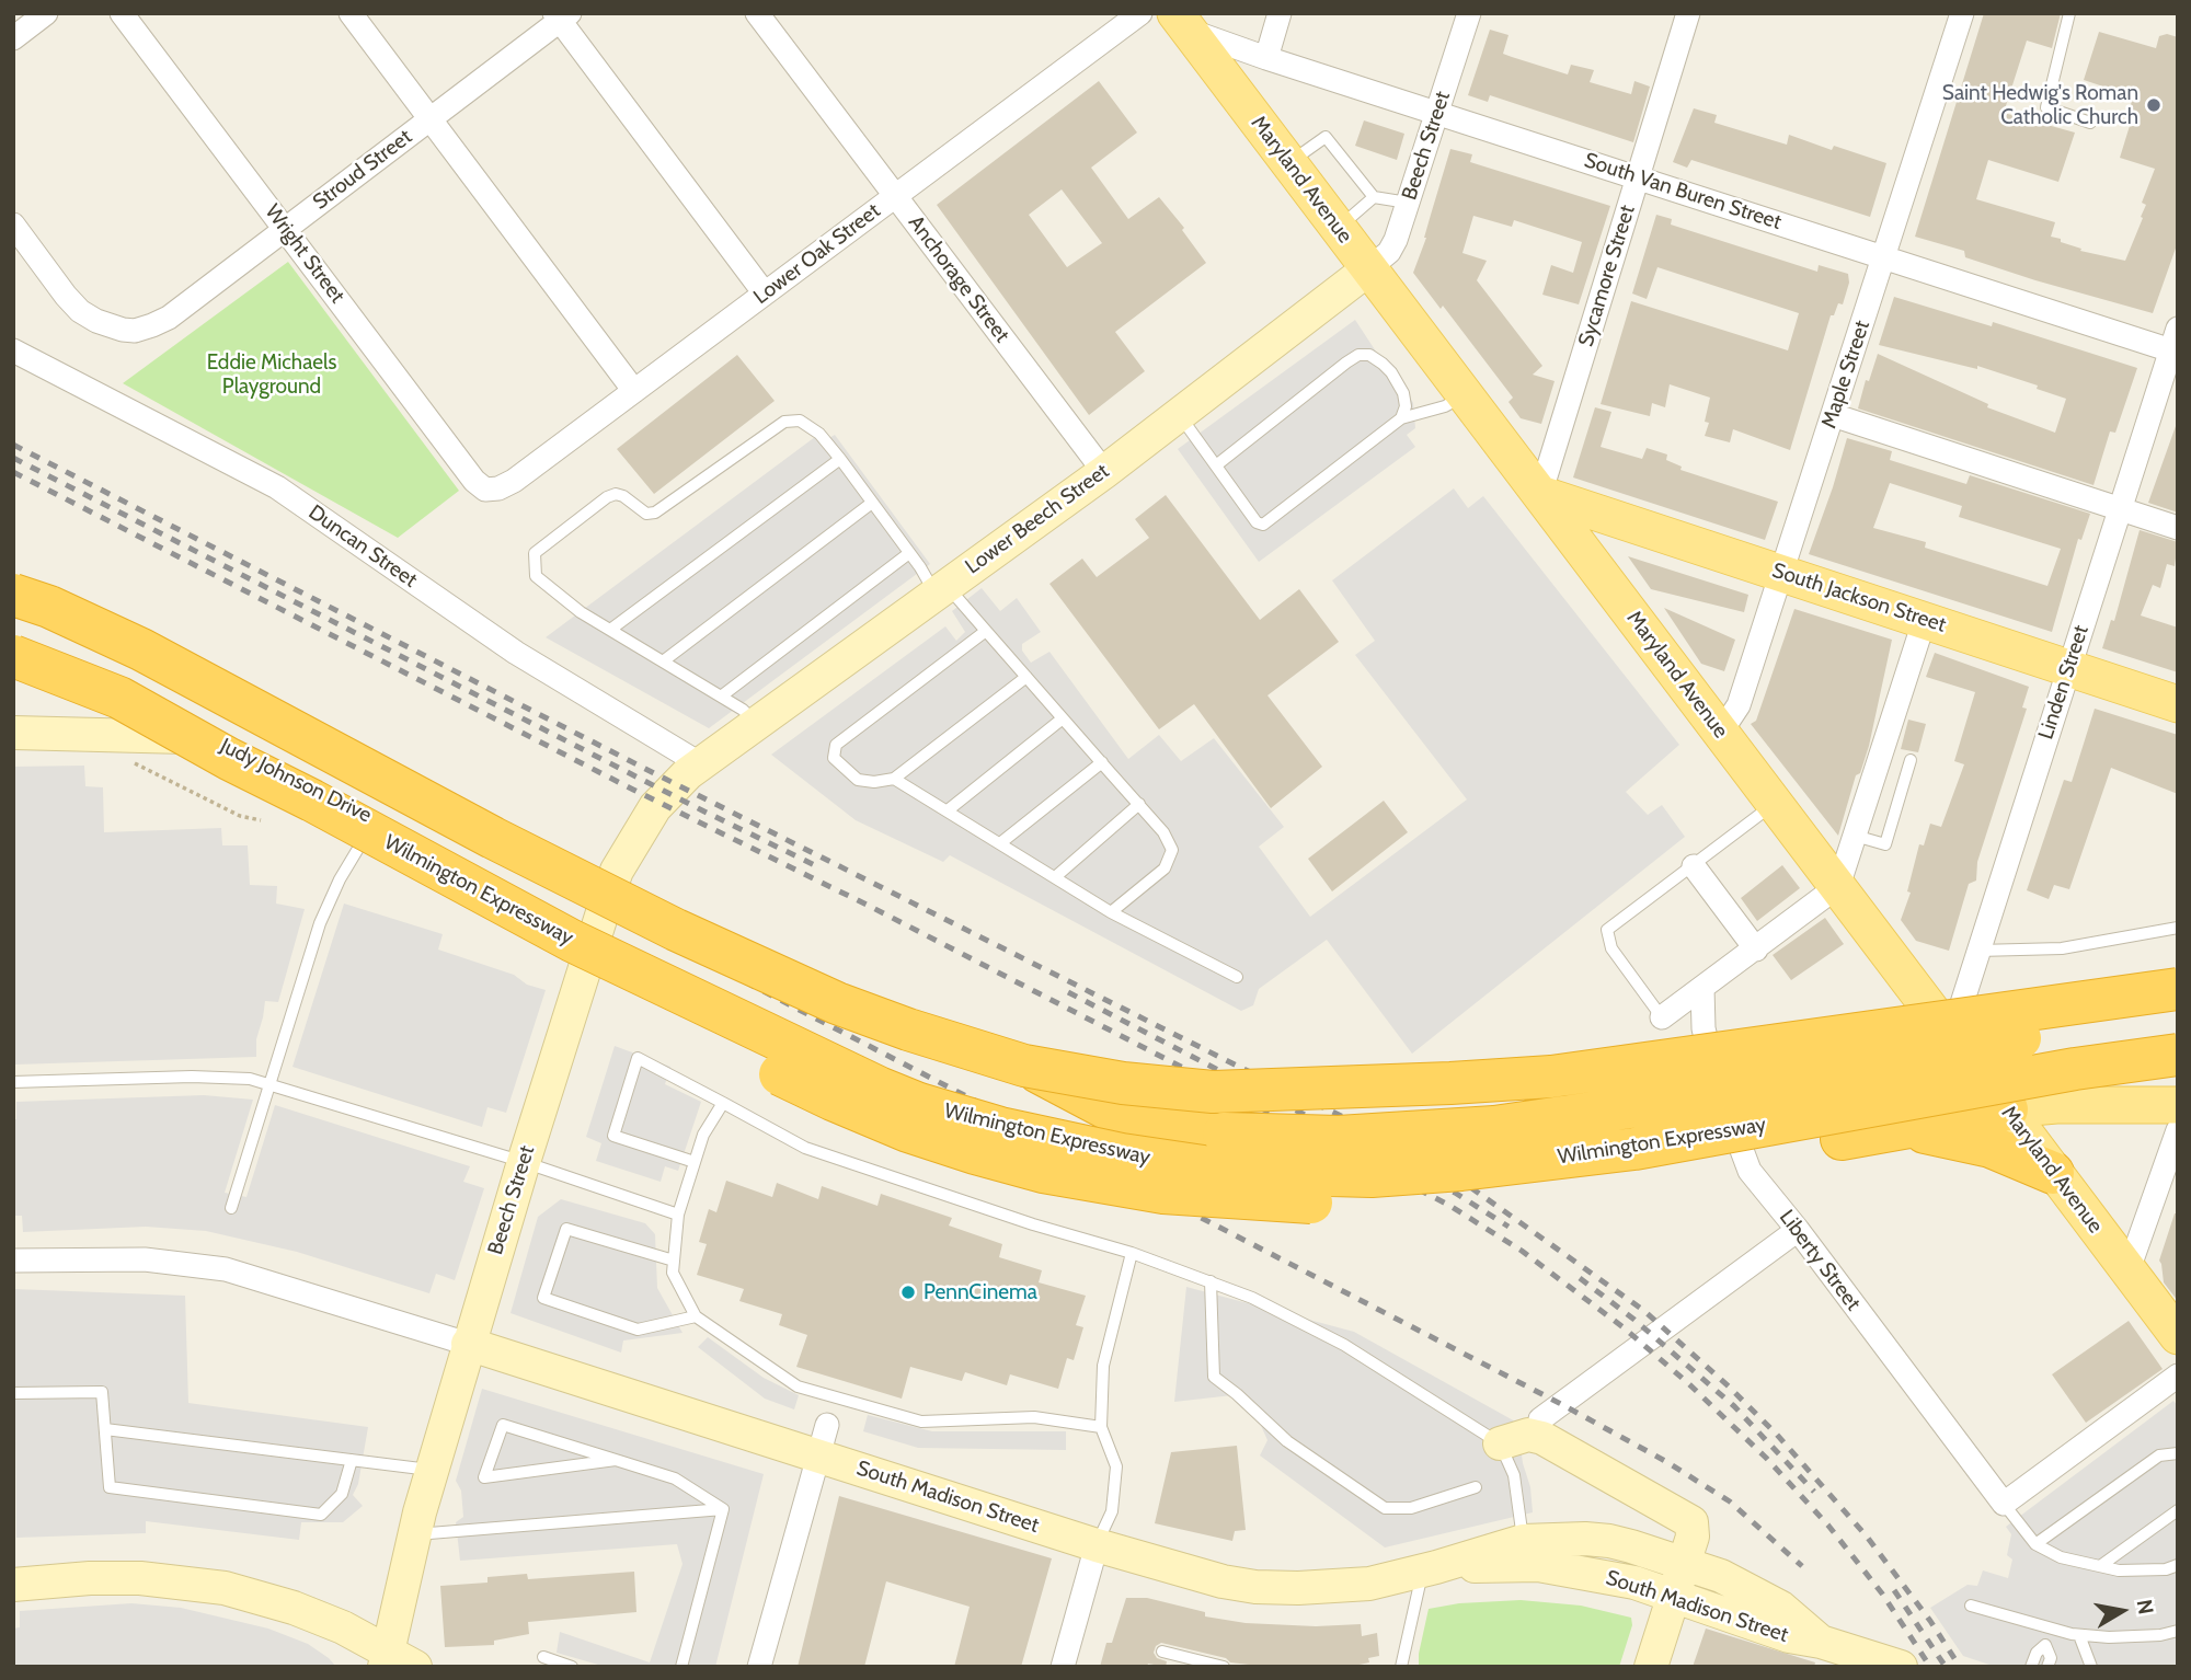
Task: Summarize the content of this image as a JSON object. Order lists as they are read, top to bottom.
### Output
{
  "streets": {
    "highway": ["Wilmington Expressway"],
    "main road": ["Maryland Avenue", "South Jackson Street"],
    "street": [
      "Beech Street",
      "Stroud Street",
      "South Van Buren Street",
      "Wright Street",
      "Lower Oak Street",
      "Sycamore Street",
      "Anchorage Street",
      "Maple Street",
      "Lower Beech Street",
      "Duncan Street",
      "Linden Street",
      "Judy Johnson Drive",
      "Liberty Street",
      "South Madison Street"
    ]
  },
  "crossings": [
    ["Beech Street", "Maryland Avenue"],
    ["Beech Street", "South Van Buren Street"],
    ["Beech Street", "Lower Beech Street"],
    ["Beech Street", "Duncan Street"],
    ["Beech Street", "Judy Johnson Drive"],
    ["Beech Street", "South Madison Street"],
    ["Stroud Street", "Wright Street"],
    ["Maryland Avenue", "South Van Buren Street"],
    ["Maryland Avenue", "Sycamore Street"],
    ["Maryland Avenue", "Maple Street"],
    ["Maryland Avenue", "Lower Beech Street"],
    ["Maryland Avenue", "South Jackson Street"],
    ["Maryland Avenue", "Linden Street"],
    ["South Van Buren Street", "Sycamore Street"],
    ["South Van Buren Street", "Maple Street"],
    ["South Van Buren Street", "Linden Street"],
    ["Wright Street", "Lower Oak Street"],
    ["Lower Oak Street", "Anchorage Street"],
    ["Sycamore Street", "South Jackson Street"],
    ["Anchorage Street", "Lower Beech Street"],
    ["Maple Street", "South Jackson Street"],
    ["Lower Beech Street", "Duncan Street"],
    ["South Jackson Street", "Linden Street"]
  ],
  "parks": ["Eddie Michaels Playground"],
  "places": ["Saint Hedwig's Roman Catholic Church", "PennCinema"],
  "north": "right"
}
